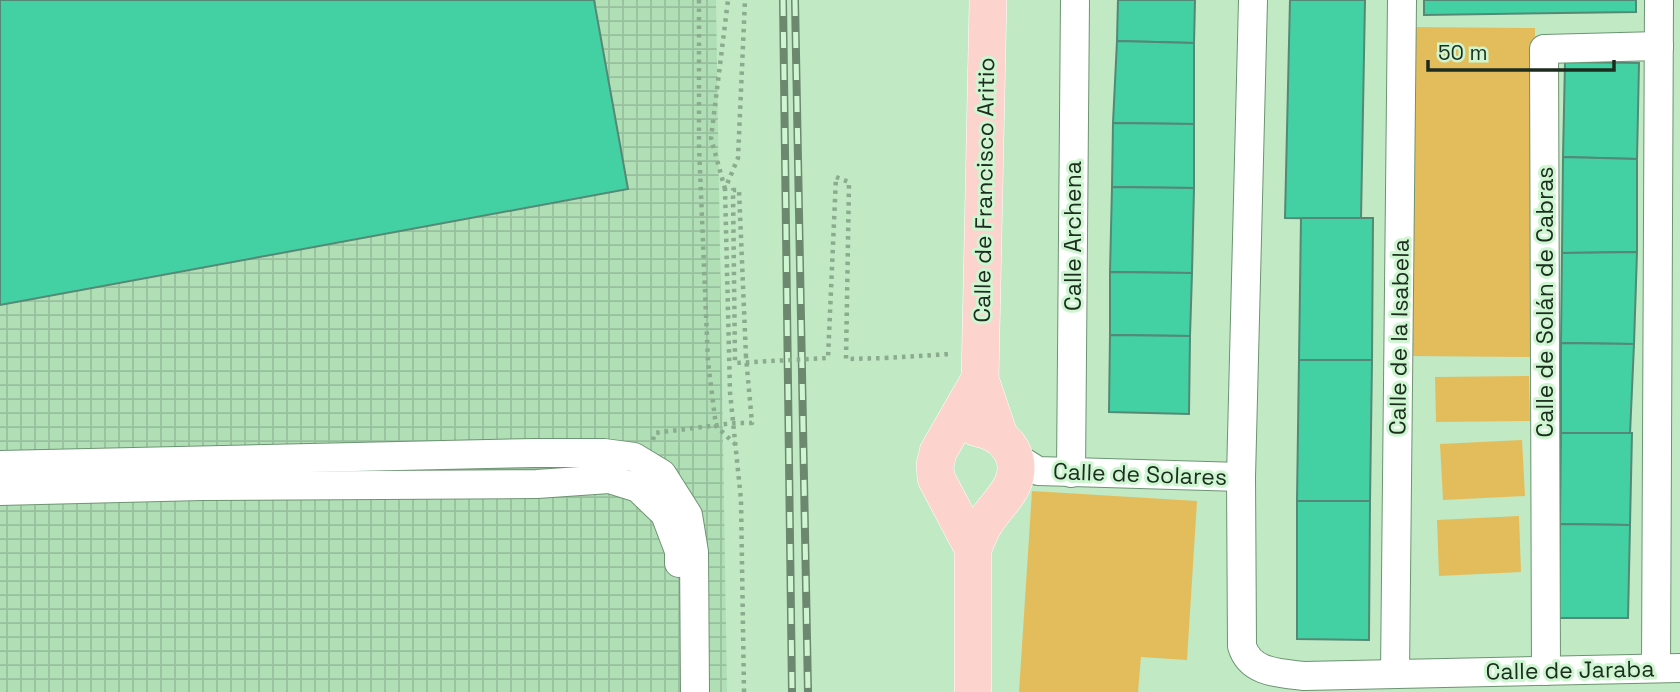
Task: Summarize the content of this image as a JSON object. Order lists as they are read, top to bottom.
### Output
{
  "streets": {
    "main road": ["Calle de Francisco Aritio"],
    "street": [
      "Calle Archena",
      "Calle de Solán de Cabras",
      "Calle de la Isabela",
      "Calle de Solares",
      "Calle de Jaraba"
    ]
  },
  "crossings": [
    ["Calle de Francisco Aritio", "Calle de Solares"],
    ["Calle Archena", "Calle de Solares"],
    ["Calle de Solán de Cabras", "Calle de Jaraba"],
    ["Calle de la Isabela", "Calle de Jaraba"],
    ["Calle de Solares", "Calle de Jaraba"]
  ],
  "scale_bar": "50 m"
}
